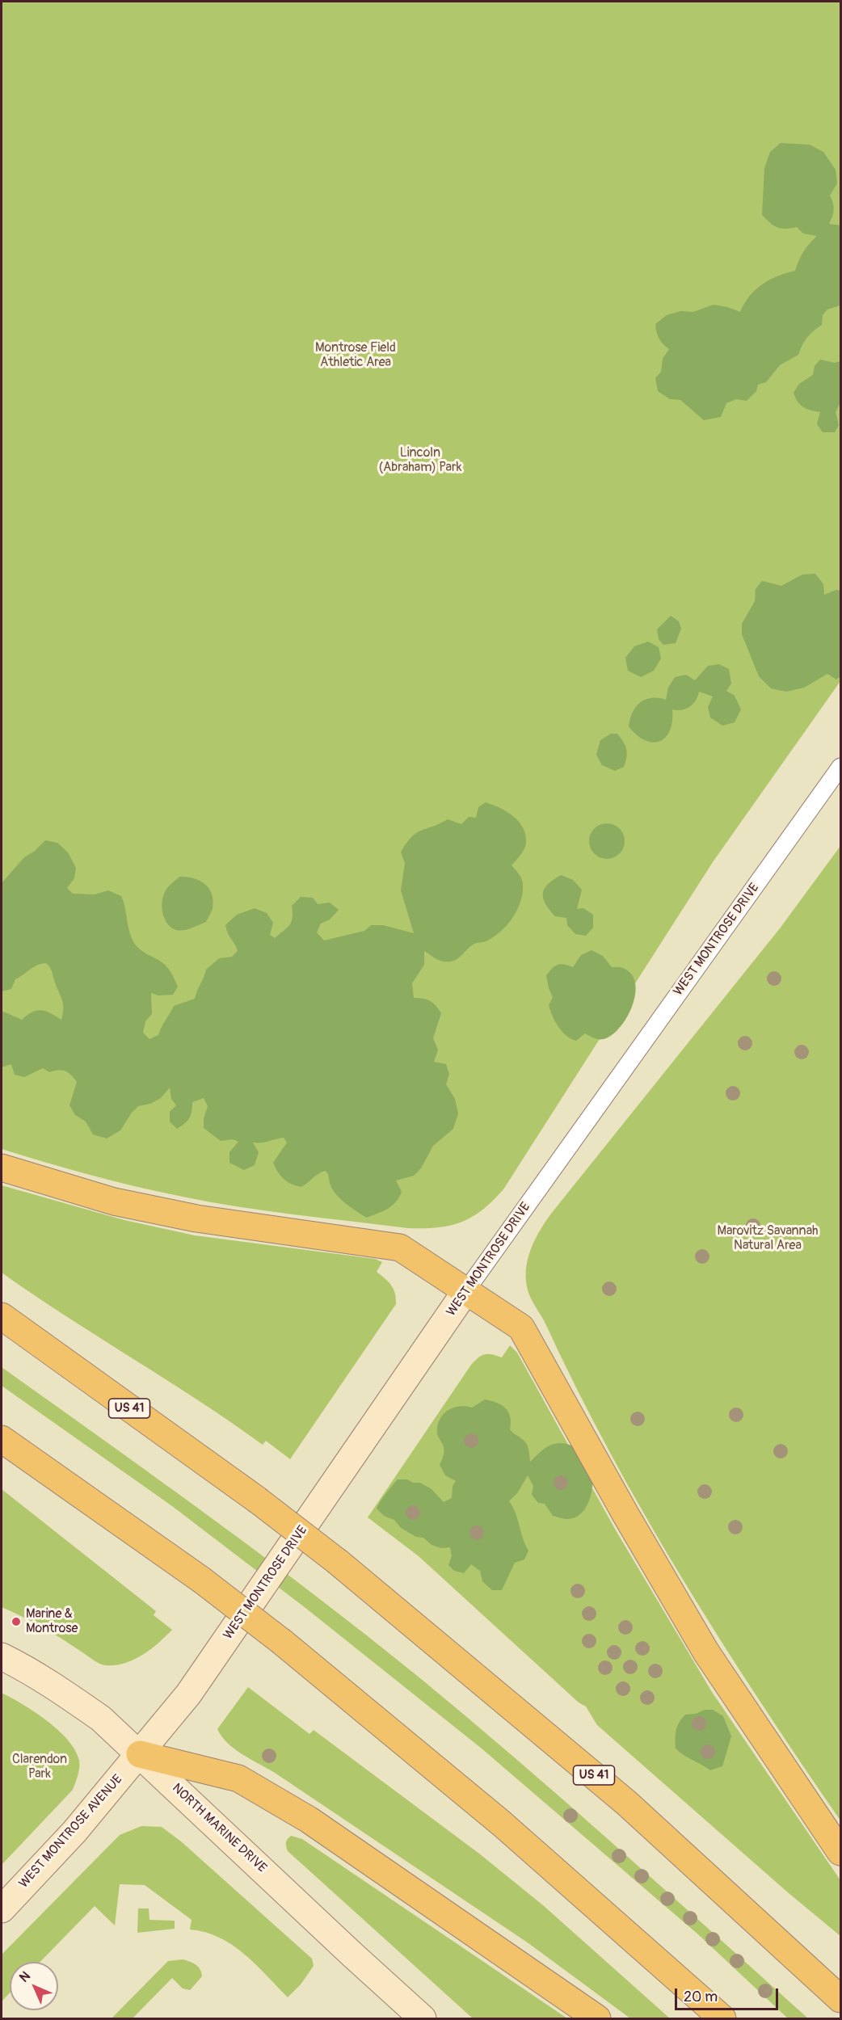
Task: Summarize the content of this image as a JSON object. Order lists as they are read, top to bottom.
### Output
{
  "streets": {
    "highway": ["US 41"],
    "main road": ["WEST MONTROSE DRIVE", "NORTH MARINE DRIVE", "WEST MONTROSE AVENUE"]
  },
  "crossings": [
    ["WEST MONTROSE DRIVE", "NORTH MARINE DRIVE"],
    ["WEST MONTROSE DRIVE", "WEST MONTROSE AVENUE"],
    ["NORTH MARINE DRIVE", "WEST MONTROSE AVENUE"]
  ],
  "parks": [
    "Montrose Field Athletic Area",
    "Lincoln (Abraham) Park",
    "Marovitz Savannah Natural Area",
    "Clarendon Park"
  ],
  "places": ["Marine & Montrose"],
  "scale_bar": "20 m",
  "north": "top left"
}
